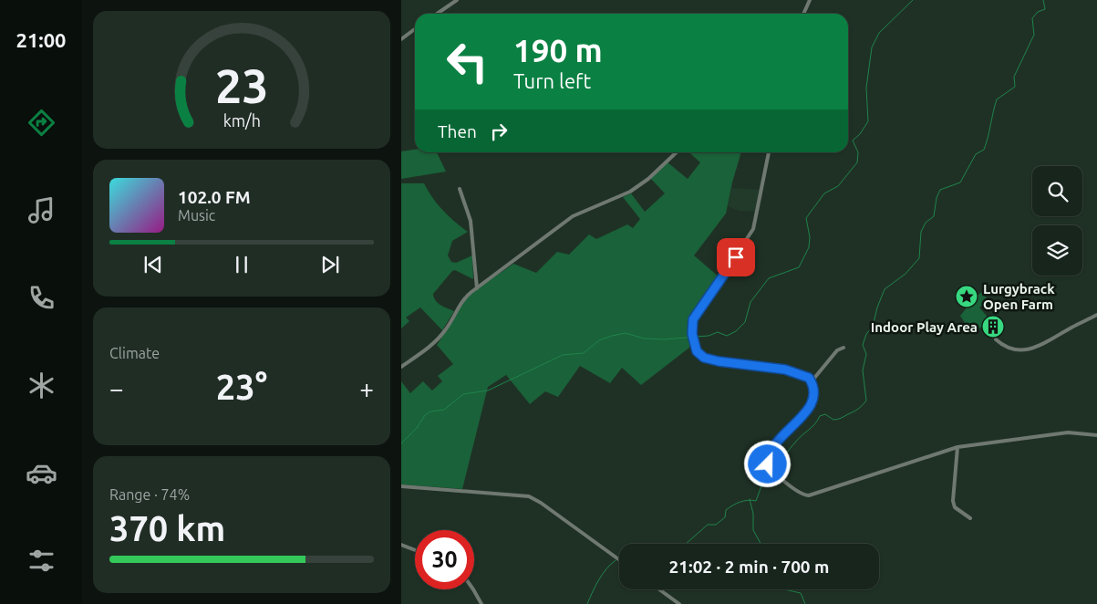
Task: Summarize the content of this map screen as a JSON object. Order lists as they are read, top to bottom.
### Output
{
  "places": {
    "place": ["Lurgybrack Open Farm"],
    "building": ["Indoor Play Area"]
  },
  "page": {
    "tabs": "21:00",
    "turn": ["190 m", "Turn left"],
    "then": "Then",
    "song": ["102.0 FM", "Music"],
    "tile": [
      "Climate",
      ["Range · 74%", "370 km"]
    ],
    "heat": ["−", "23°", "+"],
    "limit": "30",
    "trip": "21:02 · 2 min · 700 m",
    "gauge": ["23", "km/h"]
  }
}
